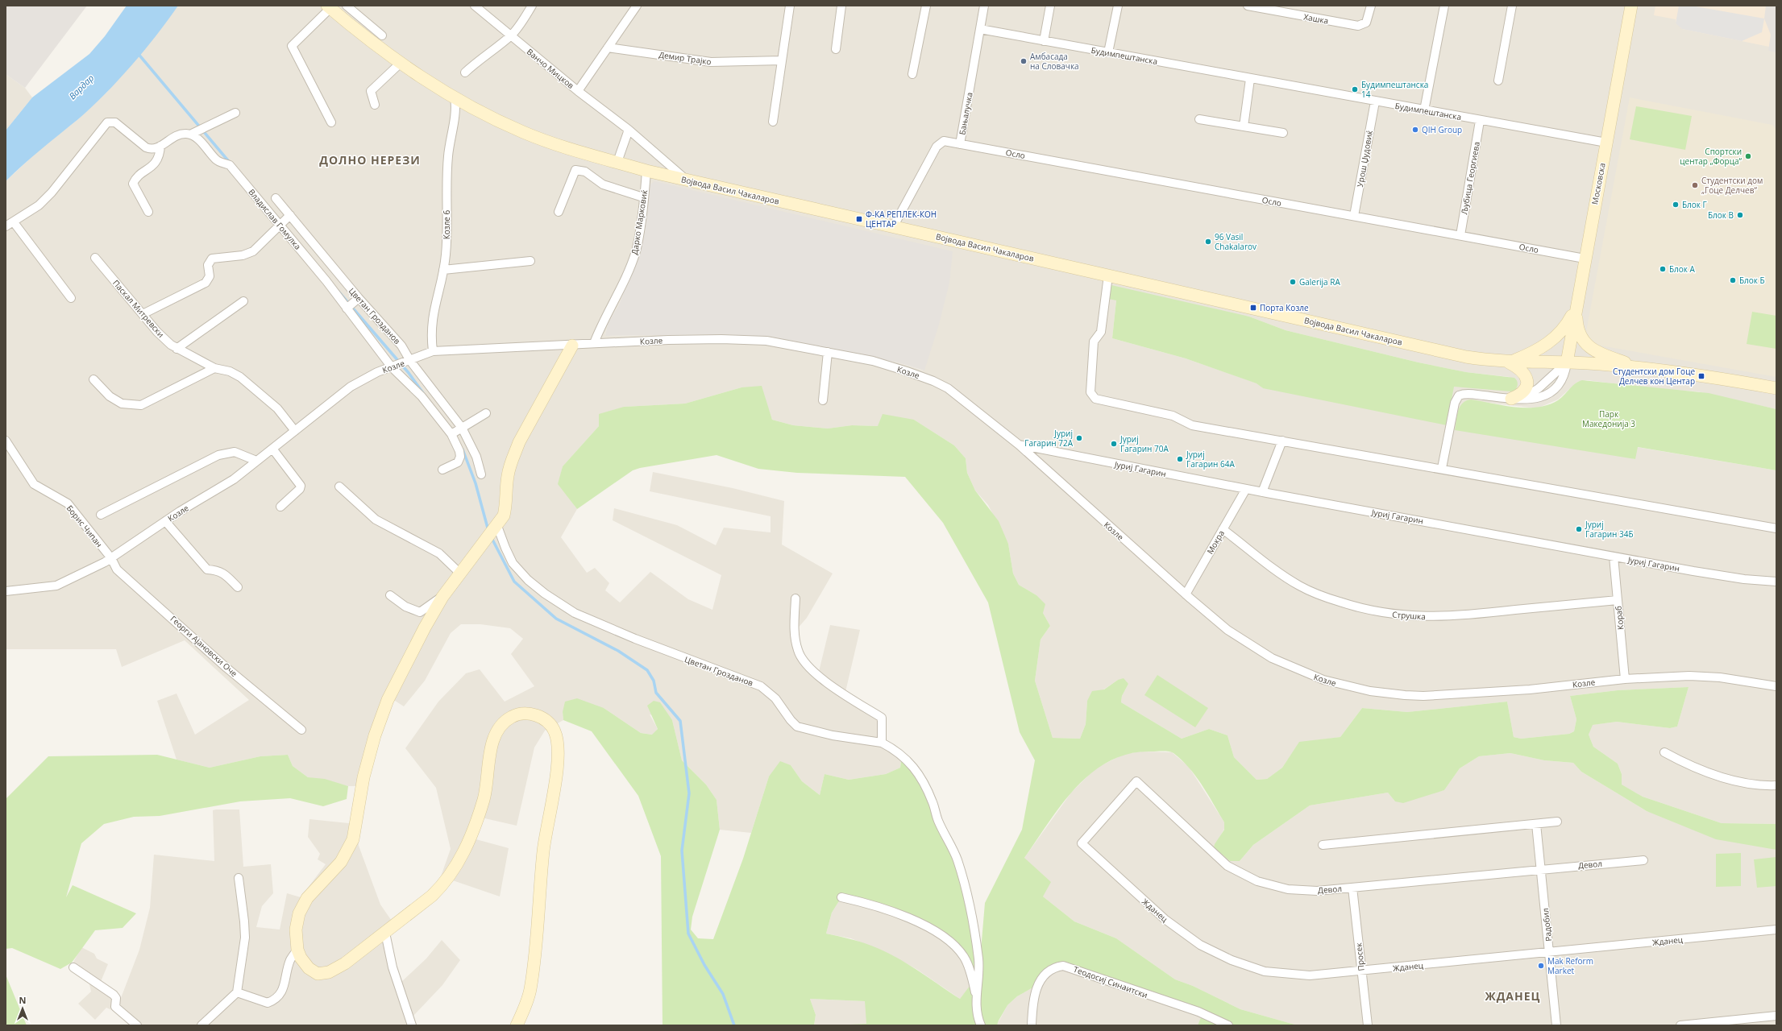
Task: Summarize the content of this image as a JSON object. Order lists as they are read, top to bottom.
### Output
{
  "streets": {
    "street": [
      "Хашка",
      "Будимпештанска",
      "Демир Трајко",
      "Ванчо Мицков",
      "Бањалучка",
      "Осло",
      "Урош Џудовиќ",
      "Љубица Георгиева",
      "Московска",
      "Војвода Васил Чакаларов",
      "Владислав Гомулка",
      "Дарко Марковиќ",
      "Козле 6",
      "Паскал Митревски",
      "Цветан Грозданов",
      "Козле",
      "Јуриј Гагарин",
      "Борис Чипан",
      "Мокра",
      "Струшка",
      "Кораб",
      "Георги Ајановски Оче",
      "Девол",
      "Жданец",
      "Радобил",
      "Просек",
      "Теодосиј Синаитски"
    ]
  },
  "crossings": [
    ["Будимпештанска", "Бањалучка"],
    ["Будимпештанска", "Урош Џудовиќ"],
    ["Будимпештанска", "Љубица Георгиева"],
    ["Будимпештанска", "Московска"],
    ["Ванчо Мицков", "Војвода Васил Чакаларов"],
    ["Бањалучка", "Осло"],
    ["Бањалучка", "Војвода Васил Чакаларов"],
    ["Осло", "Урош Џудовиќ"],
    ["Осло", "Љубица Георгиева"],
    ["Осло", "Московска"],
    ["Московска", "Војвода Васил Чакаларов"],
    ["Војвода Васил Чакаларов", "Дарко Марковиќ"],
    ["Војвода Васил Чакаларов", "Козле 6"],
    ["Владислав Гомулка", "Козле"],
    ["Дарко Марковиќ", "Козле"],
    ["Козле 6", "Козле"],
    ["Паскал Митревски", "Козле"],
    ["Цветан Грозданов", "Козле"],
    ["Козле", "Јуриј Гагарин"],
    ["Козле", "Борис Чипан"],
    ["Козле", "Мокра"],
    ["Козле", "Кораб"],
    ["Козле", "Георги Ајановски Оче"],
    ["Јуриј Гагарин", "Мокра"],
    ["Јуриј Гагарин", "Кораб"],
    ["Борис Чипан", "Георги Ајановски Оче"],
    ["Мокра", "Струшка"],
    ["Струшка", "Кораб"],
    ["Девол", "Жданец"],
    ["Девол", "Радобил"],
    ["Девол", "Просек"],
    ["Жданец", "Радобил"],
    ["Жданец", "Просек"]
  ],
  "districts": ["ДОЛНО НЕРЕЗИ", "ЖДАНЕЦ"],
  "water": ["Вардар"],
  "parks": ["Парк Македонија 3"],
  "places": {
    "other": [
      "Амбасада на Словачка",
      "Будимпештанска 14",
      "QIH Group",
      "Спортски центар „Форца“",
      "Студентски дом „Гоце Делчев“",
      "Блок Г",
      "Блок В",
      "96 Vasil Chakalarov",
      "Блок А",
      "Блок Б",
      "Galerija RA",
      "Јуриј Гагарин 72А",
      "Јуриј Гагарин 70А",
      "Јуриј Гагарин 64А",
      "Јуриј Гагарин 34Б",
      "Mak Reform Market"
    ],
    "transit": ["Ф-КА РЕПЛЕК-КОН ЦЕНТАР", "Порта Козле", "Студентски дом Гоце Делчев кон Центар"]
  },
  "north": "top"
}
